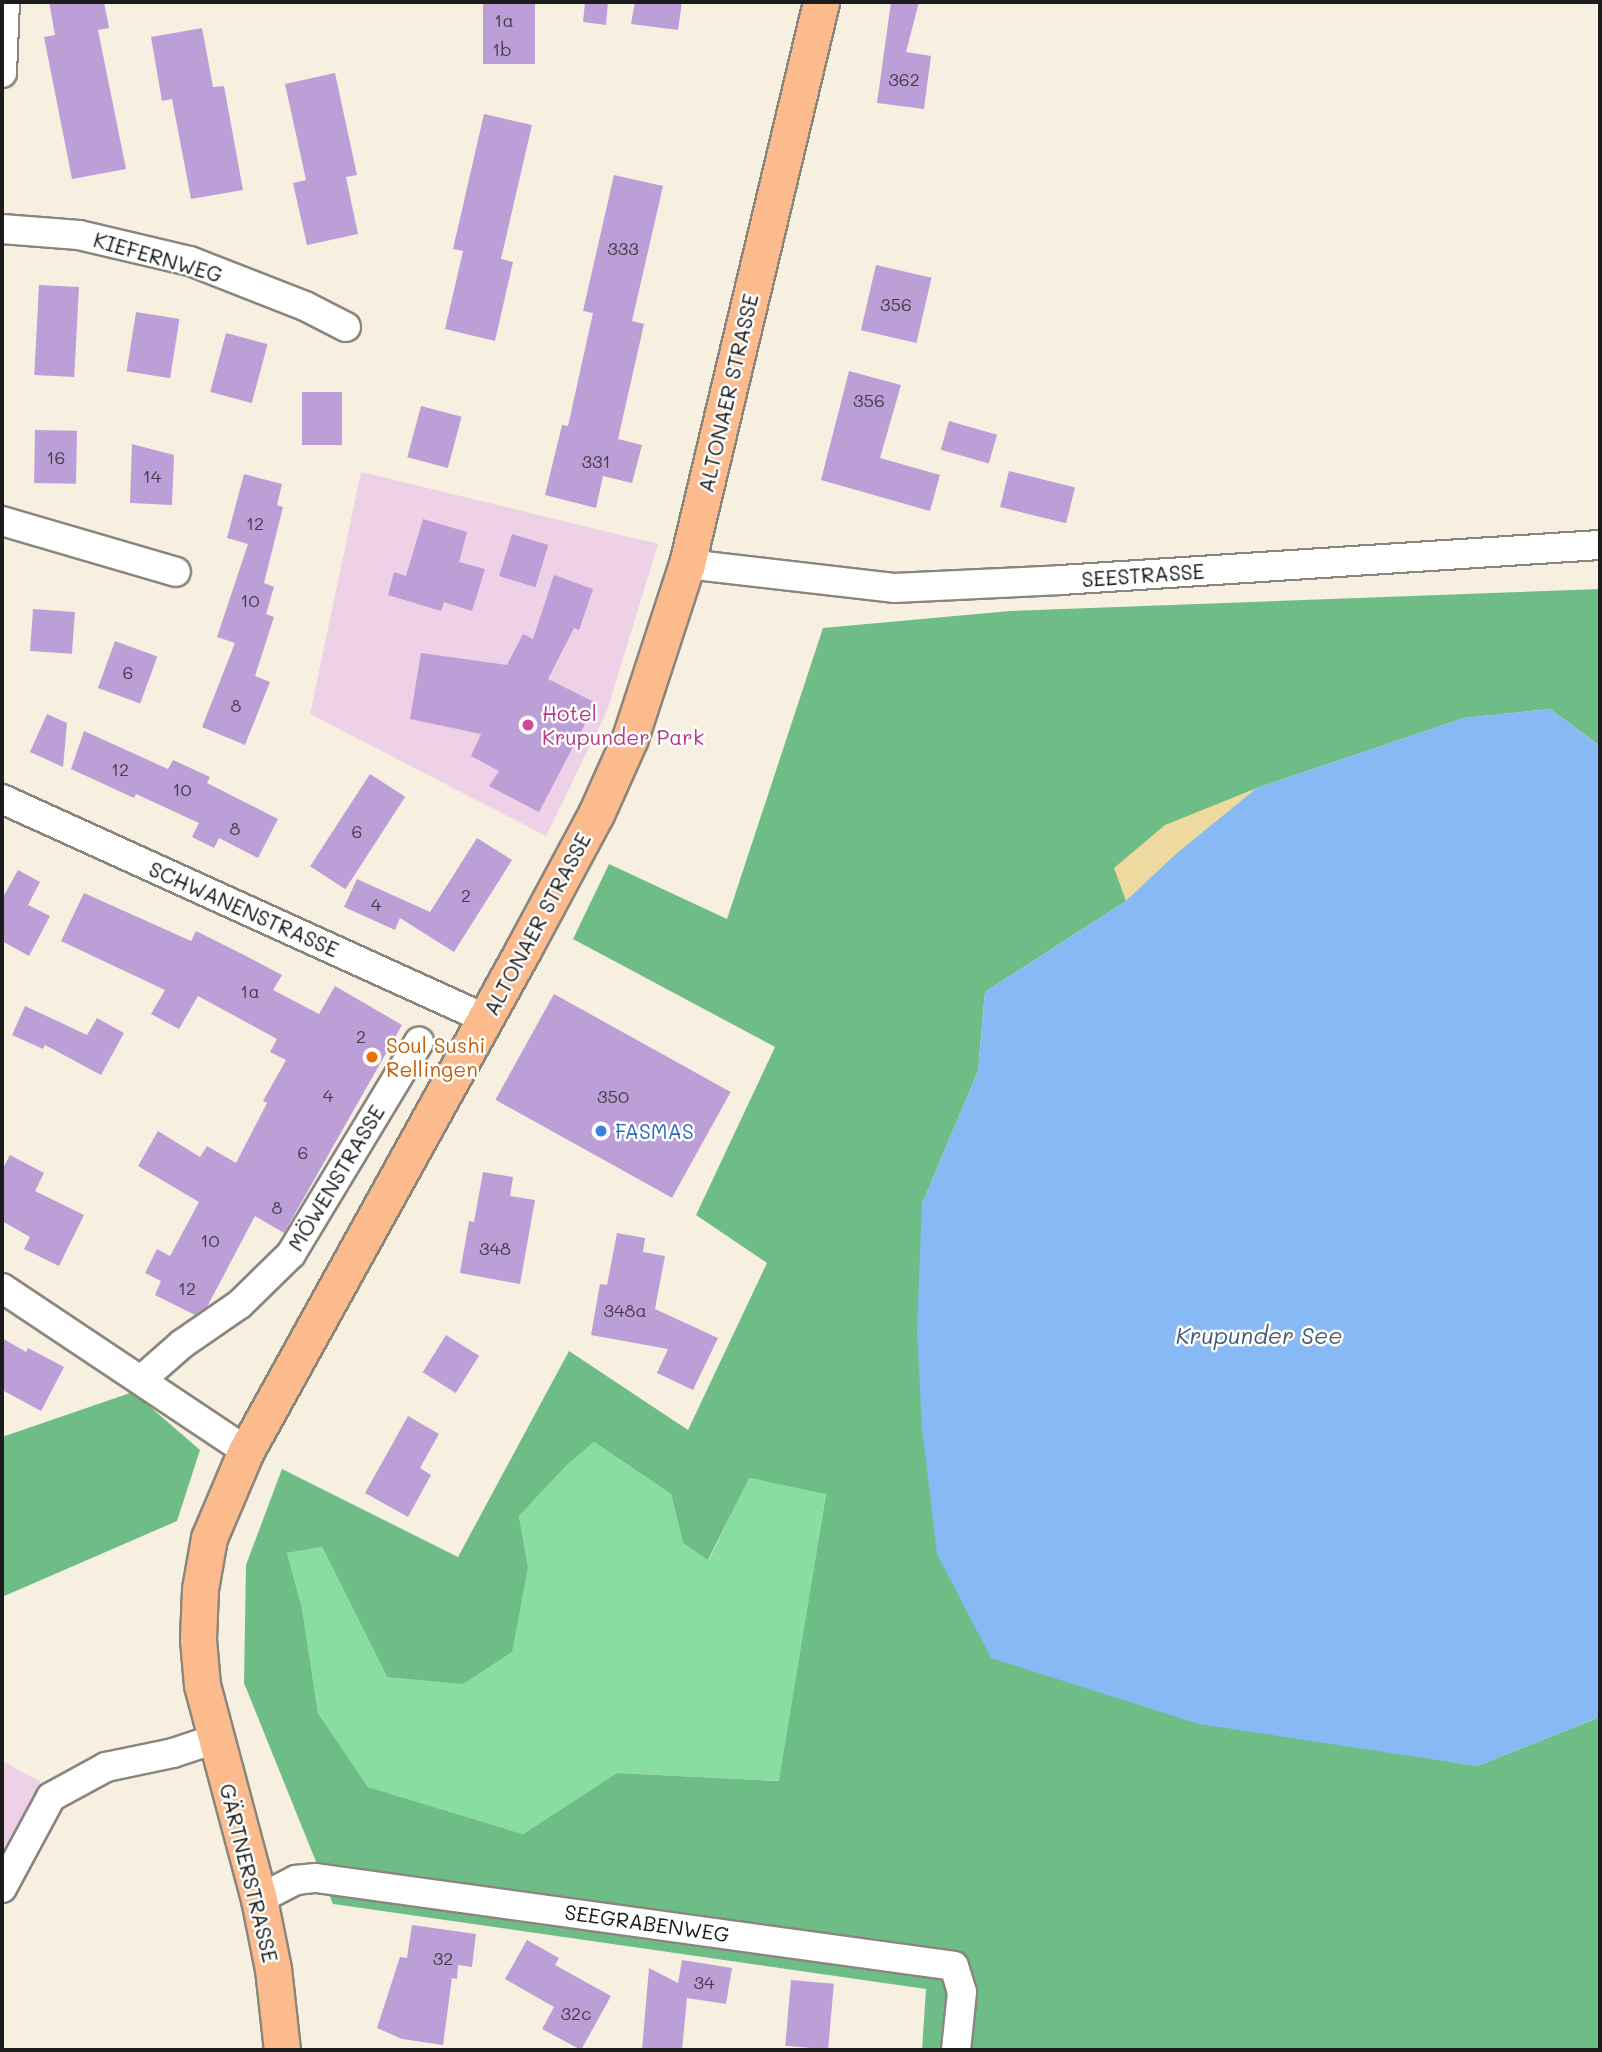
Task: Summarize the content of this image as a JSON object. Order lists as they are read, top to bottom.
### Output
{
  "streets": {
    "main road": ["ALTONAER STRASSE", "GÄRTNERSTRASSE"],
    "street": [
      "KIEFERNWEG",
      "SEESTRASSE",
      "SCHWANENSTRASSE",
      "MÖWENSTRASSE",
      "SEEGRABENWEG"
    ]
  },
  "crossings": [
    ["ALTONAER STRASSE", "SEESTRASSE"],
    ["ALTONAER STRASSE", "SCHWANENSTRASSE"],
    ["ALTONAER STRASSE", "GÄRTNERSTRASSE"],
    ["GÄRTNERSTRASSE", "SEEGRABENWEG"]
  ],
  "water": ["Krupunder See"],
  "places": ["Hotel Krupunder Park", "Soul Sushi Rellingen", "FASMAS"],
  "house_numbers": [
    "1a",
    "1b",
    "362",
    "333",
    "356",
    "356",
    "16",
    "331",
    "14",
    "12",
    "10",
    "6",
    "8",
    "12",
    "10",
    "8",
    "6",
    "2",
    "4",
    "1a",
    "2",
    "4",
    "350",
    "6",
    "8",
    "10",
    "348",
    "12",
    "348a",
    "32",
    "34",
    "32c"
  ]
}
